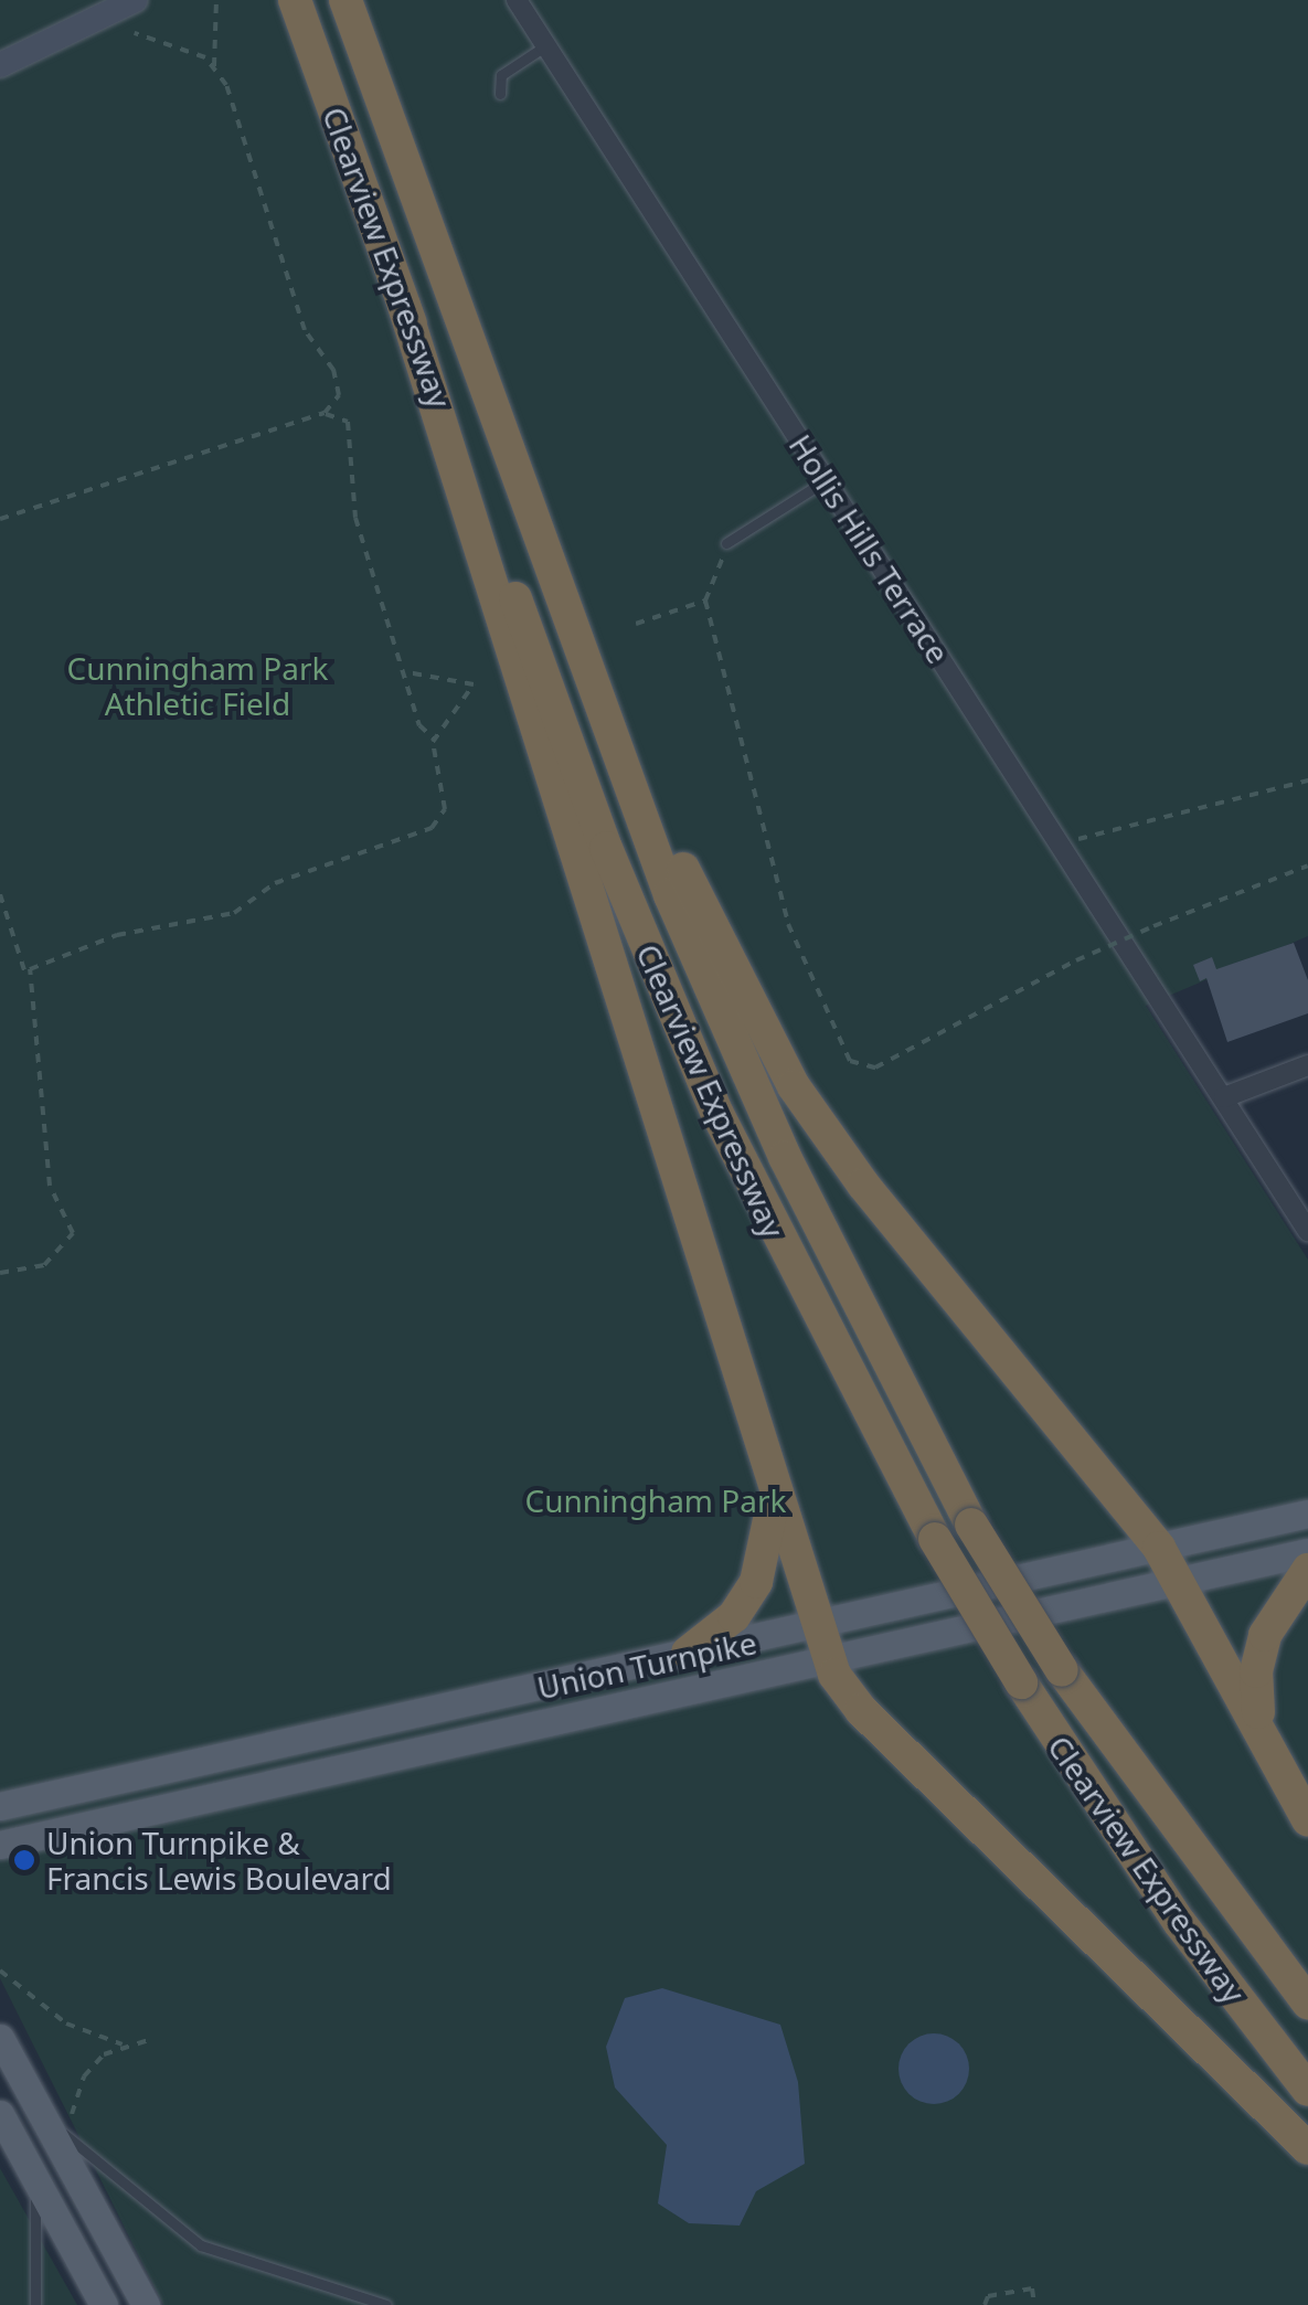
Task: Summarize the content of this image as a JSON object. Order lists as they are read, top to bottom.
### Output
{
  "streets": {
    "highway": ["Clearview Expressway"],
    "main road": ["Union Turnpike"],
    "street": ["Hollis Hills Terrace"]
  },
  "parks": ["Cunningham Park Athletic Field", "Cunningham Park"],
  "places": ["Union Turnpike & Francis Lewis Boulevard"]
}
